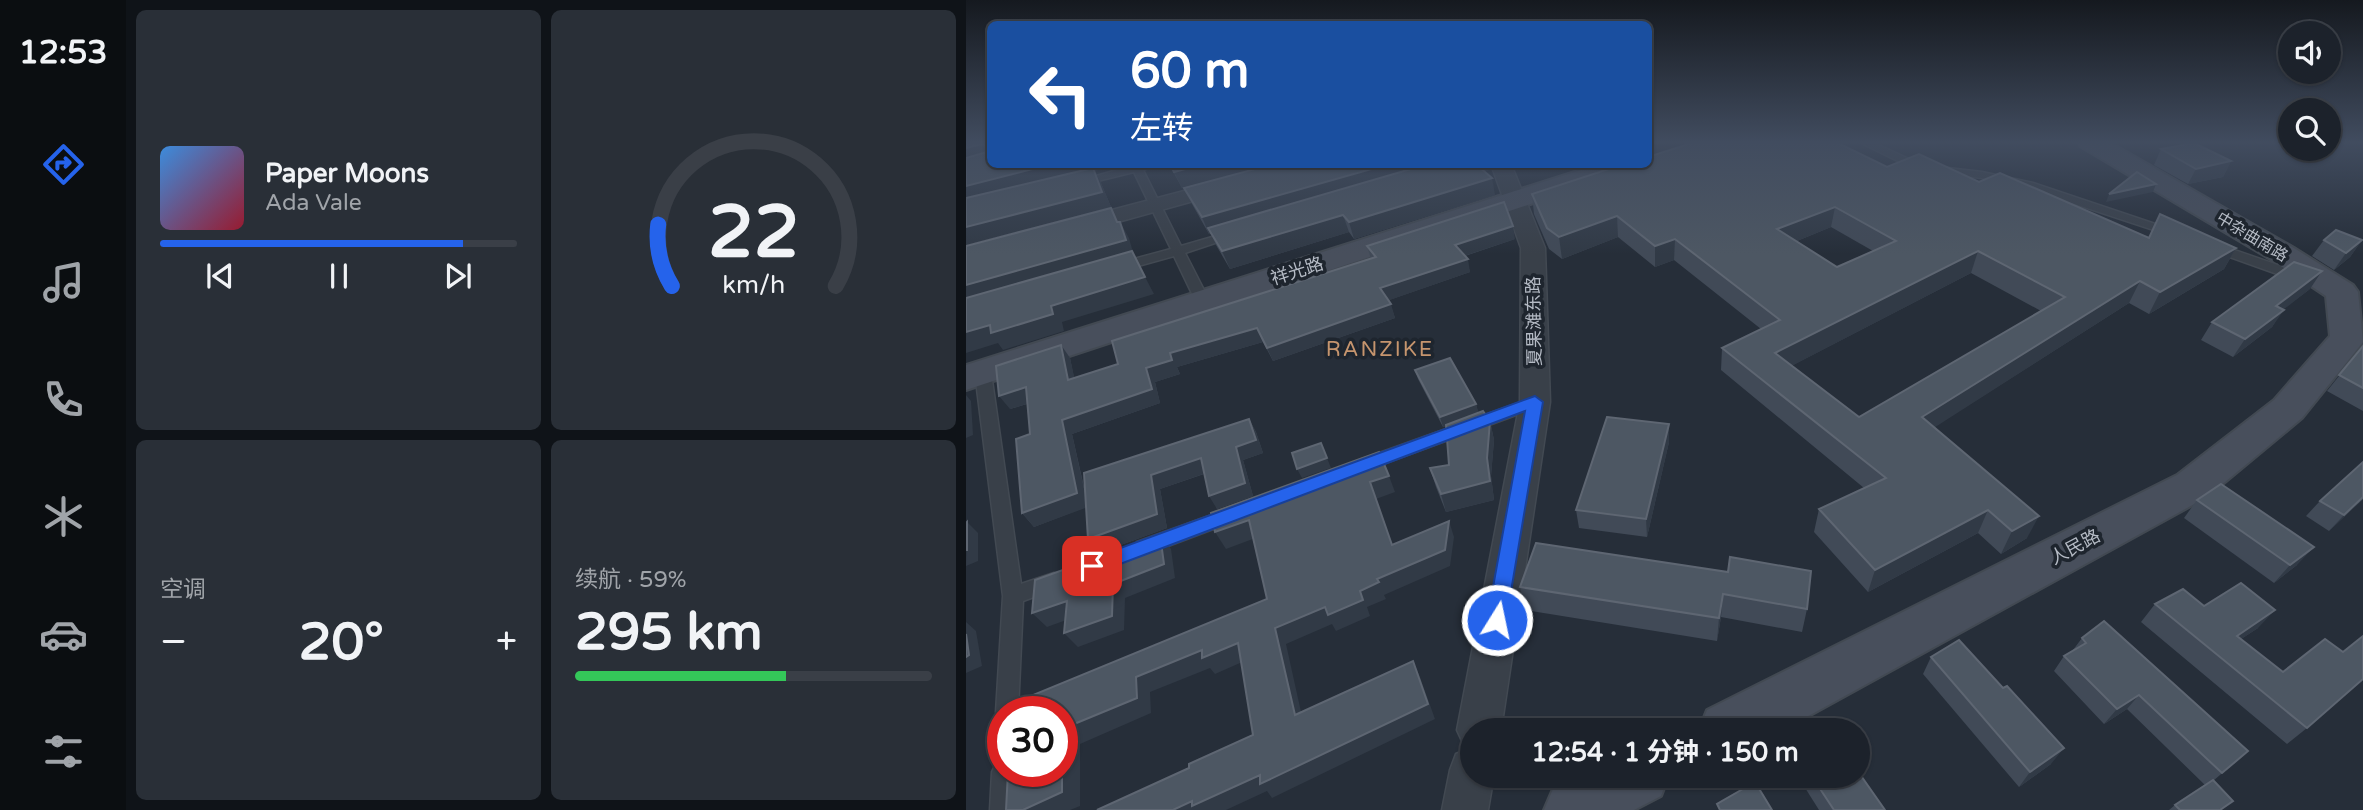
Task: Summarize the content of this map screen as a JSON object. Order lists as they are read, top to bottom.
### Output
{
  "streets": {
    "street": [
      "中杂曲南路",
      "祥光路",
      "夏果滩东路",
      "人民路"
    ]
  },
  "crossings": [
    ["中杂曲南路", "人民路"],
    ["祥光路", "夏果滩东路"]
  ],
  "districts": ["RANZIKE"],
  "page": {
    "tabs": "12:53",
    "turn": ["60 m", "左转"],
    "song": ["Paper Moons", "Ada Vale"],
    "tile": [
      "空调",
      ["续航 · 59%", "295 km"]
    ],
    "heat": ["−", "20°", "+"],
    "limit": "30",
    "trip": "12:54 · 1 分钟 · 150 m",
    "gauge": ["22", "km/h"]
  }
}
